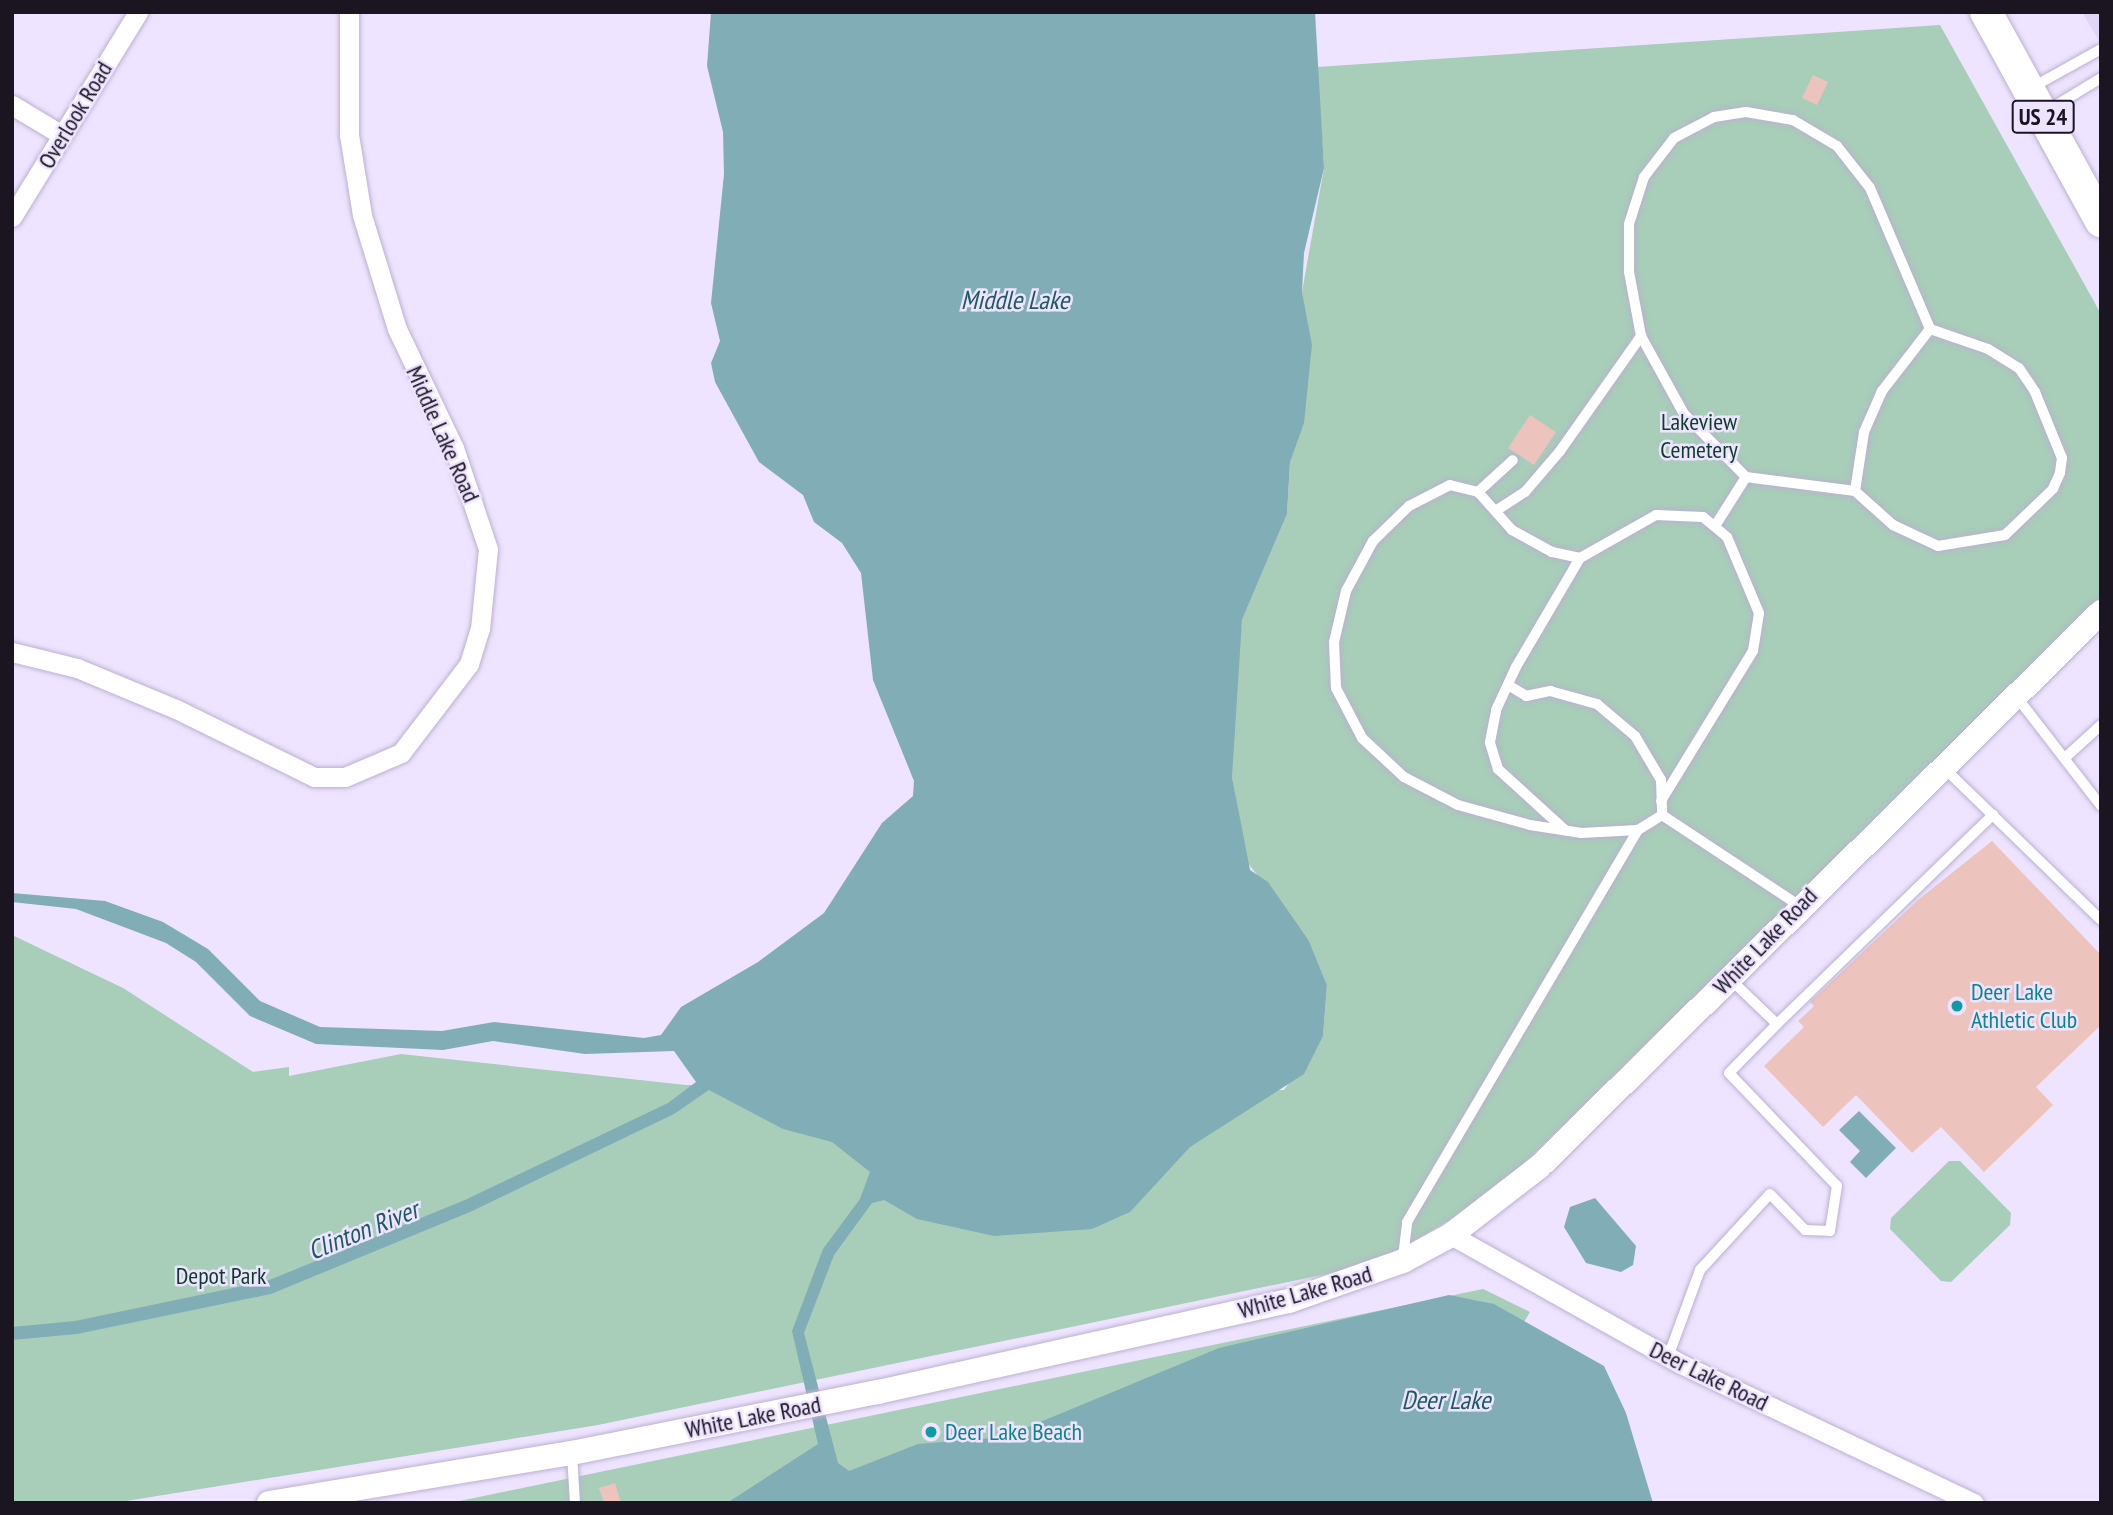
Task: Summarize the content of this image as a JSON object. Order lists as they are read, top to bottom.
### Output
{
  "streets": {
    "main road": ["US 24"],
    "street": [
      "Overlook Road",
      "Middle Lake Road",
      "White Lake Road",
      "Deer Lake Road"
    ]
  },
  "crossings": [
    ["White Lake Road", "Deer Lake Road"]
  ],
  "water": ["Middle Lake", "Clinton River", "Deer Lake"],
  "parks": ["Lakeview Cemetery", "Depot Park"],
  "places": ["Deer Lake Athletic Club", "Deer Lake Beach"]
}
